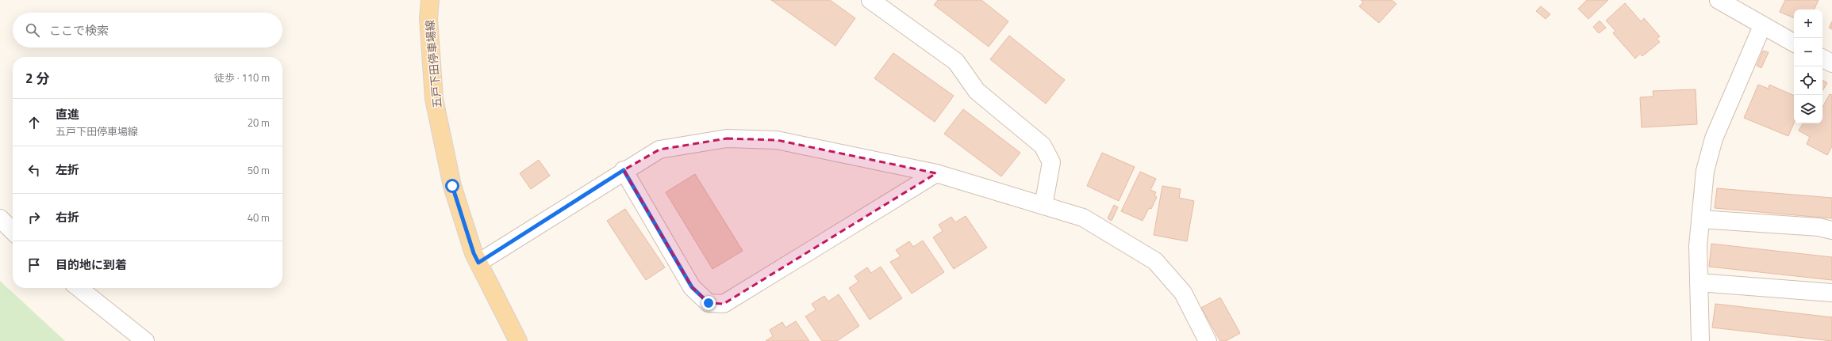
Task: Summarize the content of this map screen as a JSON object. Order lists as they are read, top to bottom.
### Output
{
  "streets": {
    "main road": ["五戸下田停車場線"]
  },
  "page": {
    "map_buttons": ["+", "−"],
    "search": "ここで検索",
    "heading": ["2 分", "徒歩 · 110 m"],
    "list": [
      ["直進", "五戸下田停車場線", "20 m"],
      ["左折", "50 m"],
      ["右折", "40 m"],
      "目的地に到着"
    ]
  }
}
